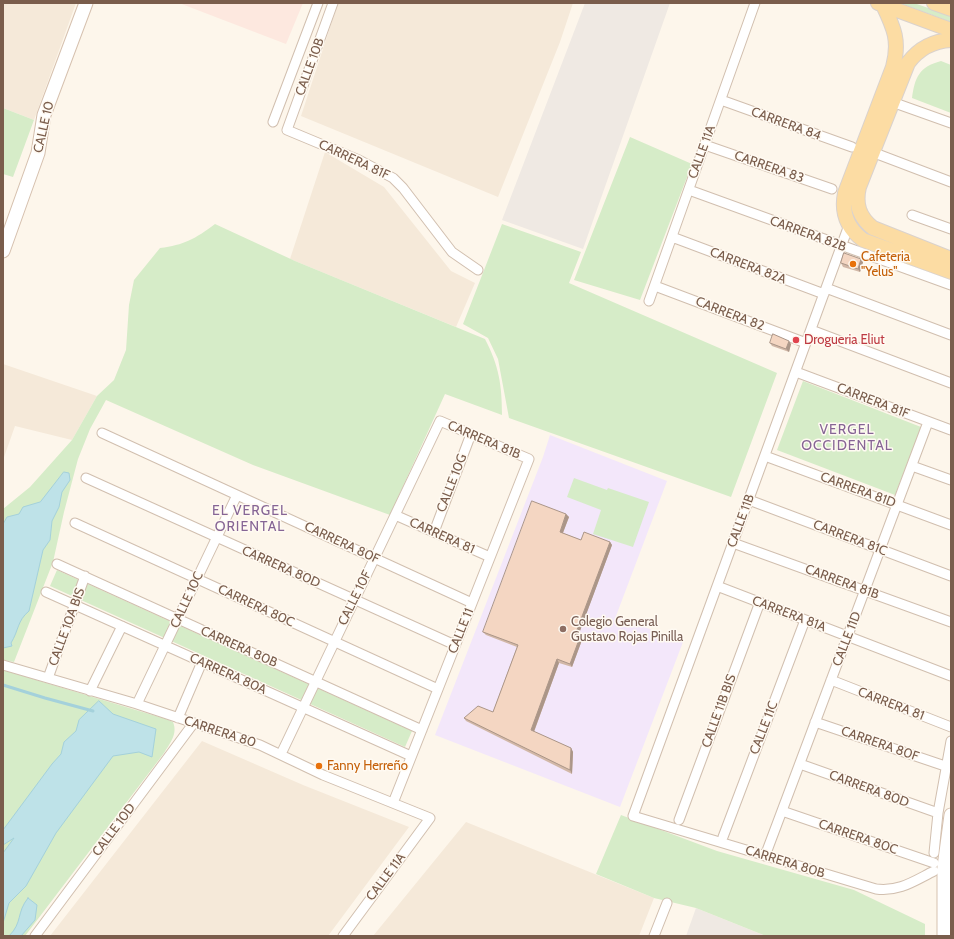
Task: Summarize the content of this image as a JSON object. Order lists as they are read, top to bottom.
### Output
{
  "streets": {
    "street": [
      "CALLE 10B",
      "CARRERA 84",
      "CALLE 10",
      "CALLE 11A",
      "CARRERA 81F",
      "CARRERA 83",
      "CARRERA 82B",
      "CARRERA 82A",
      "CARRERA 82",
      "CARRERA 81B",
      "CALLE 10G",
      "CARRERA 81D",
      "CALLE 11B",
      "CARRERA 81",
      "CARRERA 81C",
      "CARRERA 80F",
      "CARRERA 80D",
      "CALLE 10F",
      "CALLE 10C",
      "CARRERA 80C",
      "CARRERA 81A",
      "CALLE 10A BIS",
      "CALLE 11",
      "CALLE 11D",
      "CARRERA 80B",
      "CARRERA 80A",
      "CALLE 11B BIS",
      "CALLE 11C",
      "CARRERA 80",
      "CALLE 10D"
    ]
  },
  "crossings": [
    ["CALLE 10B", "CARRERA 81F"],
    ["CARRERA 84", "CALLE 11A"],
    ["CALLE 11A", "CARRERA 83"],
    ["CALLE 11A", "CARRERA 82B"],
    ["CALLE 11A", "CARRERA 82A"],
    ["CALLE 11A", "CARRERA 82"],
    ["CALLE 11A", "CARRERA 80"],
    ["CARRERA 81F", "CALLE 11B"],
    ["CARRERA 81F", "CALLE 11D"],
    ["CARRERA 82B", "CALLE 11B"],
    ["CARRERA 82A", "CALLE 11B"],
    ["CARRERA 82", "CALLE 11B"],
    ["CARRERA 81B", "CALLE 10G"],
    ["CARRERA 81B", "CALLE 11B"],
    ["CARRERA 81B", "CALLE 10F"],
    ["CARRERA 81B", "CALLE 11"],
    ["CARRERA 81B", "CALLE 11D"],
    ["CALLE 10G", "CARRERA 81"],
    ["CARRERA 81D", "CALLE 11B"],
    ["CARRERA 81D", "CALLE 11D"],
    ["CALLE 11B", "CARRERA 81C"],
    ["CALLE 11B", "CARRERA 81A"],
    ["CALLE 11B", "CARRERA 80B"],
    ["CARRERA 81", "CALLE 10F"],
    ["CARRERA 81", "CALLE 11"],
    ["CARRERA 81", "CALLE 11D"],
    ["CARRERA 81C", "CALLE 11D"],
    ["CARRERA 80F", "CALLE 10F"],
    ["CARRERA 80F", "CALLE 10C"],
    ["CARRERA 80F", "CALLE 11"],
    ["CARRERA 80F", "CALLE 11D"],
    ["CARRERA 80D", "CALLE 10F"],
    ["CARRERA 80D", "CALLE 10C"],
    ["CARRERA 80D", "CALLE 11"],
    ["CARRERA 80D", "CALLE 11D"],
    ["CALLE 10F", "CARRERA 80C"],
    ["CALLE 10F", "CARRERA 80B"],
    ["CALLE 10F", "CARRERA 80A"],
    ["CALLE 10F", "CARRERA 80"],
    ["CALLE 10C", "CARRERA 80C"],
    ["CALLE 10C", "CARRERA 80B"],
    ["CALLE 10C", "CARRERA 80A"],
    ["CALLE 10C", "CARRERA 80"],
    ["CARRERA 80C", "CALLE 11"],
    ["CARRERA 80C", "CALLE 11D"],
    ["CARRERA 80C", "CARRERA 80B"],
    ["CARRERA 81A", "CALLE 11D"],
    ["CARRERA 81A", "CALLE 11B BIS"],
    ["CARRERA 81A", "CALLE 11C"],
    ["CALLE 10A BIS", "CARRERA 80B"],
    ["CALLE 10A BIS", "CARRERA 80A"],
    ["CALLE 10A BIS", "CARRERA 80"],
    ["CALLE 11", "CARRERA 80B"],
    ["CALLE 11", "CARRERA 80A"],
    ["CALLE 11", "CARRERA 80"],
    ["CALLE 11D", "CARRERA 80B"],
    ["CARRERA 80", "CALLE 10D"]
  ],
  "districts": ["VERGEL OCCIDENTAL", "EL VERGEL ORIENTAL"],
  "places": [
    "Cafeteria \"Yelus\"",
    "Drogueria Eliut",
    "Colegio General Gustavo Rojas Pinilla",
    "Fanny Herreño"
  ]
}
